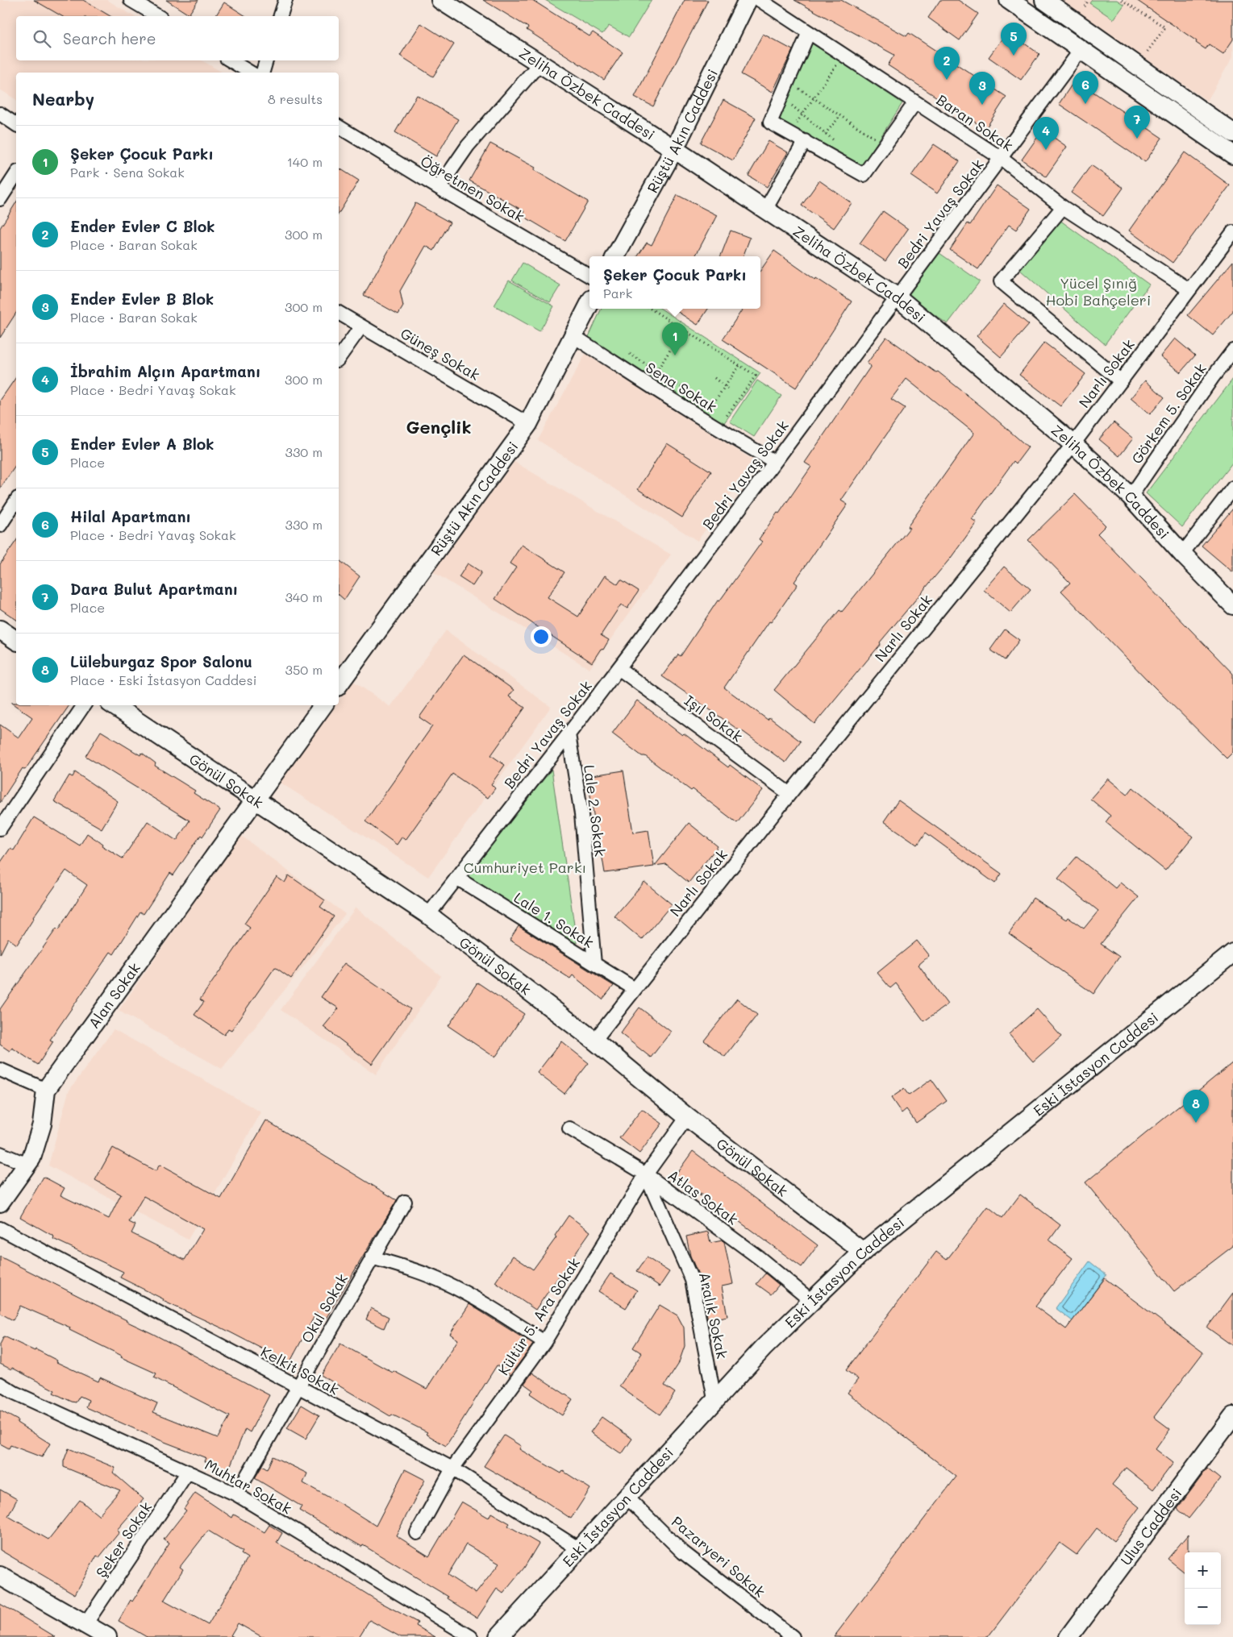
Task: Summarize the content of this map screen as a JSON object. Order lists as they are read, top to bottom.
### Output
{
  "streets": {
    "street": [
      "Zeliha Özbek Caddesi",
      "Baran Sokak",
      "Rüştü Akın Caddesi",
      "Öğretmen Sokak",
      "Bedri Yavaş Sokak",
      "Güneş Sokak",
      "Narlı Sokak",
      "Sena Sokak",
      "Görkem 5. Sokak",
      "Işıl Sokak",
      "Gönül Sokak",
      "Lale 2. Sokak",
      "Lale 1. Sokak",
      "Alan Sokak",
      "Eski İstasyon Caddesi",
      "Atlas Sokak",
      "Okul Sokak",
      "Aralık Sokak",
      "Kültür 5. Ara Sokak",
      "Kelkit Sokak",
      "Muhtar Sokak",
      "Ulus Caddesi",
      "Şeker Sokak",
      "Pazaryeri Sokak"
    ]
  },
  "crossings": [
    ["Zeliha Özbek Caddesi", "Rüştü Akın Caddesi"],
    ["Zeliha Özbek Caddesi", "Bedri Yavaş Sokak"],
    ["Zeliha Özbek Caddesi", "Narlı Sokak"],
    ["Zeliha Özbek Caddesi", "Görkem 5. Sokak"],
    ["Baran Sokak", "Bedri Yavaş Sokak"],
    ["Baran Sokak", "Narlı Sokak"],
    ["Rüştü Akın Caddesi", "Güneş Sokak"],
    ["Rüştü Akın Caddesi", "Sena Sokak"],
    ["Bedri Yavaş Sokak", "Sena Sokak"],
    ["Bedri Yavaş Sokak", "Işıl Sokak"],
    ["Bedri Yavaş Sokak", "Gönül Sokak"],
    ["Bedri Yavaş Sokak", "Lale 2. Sokak"],
    ["Bedri Yavaş Sokak", "Lale 1. Sokak"],
    ["Narlı Sokak", "Işıl Sokak"],
    ["Narlı Sokak", "Gönül Sokak"],
    ["Narlı Sokak", "Lale 1. Sokak"],
    ["Gönül Sokak", "Alan Sokak"],
    ["Gönül Sokak", "Eski İstasyon Caddesi"],
    ["Gönül Sokak", "Kültür 5. Ara Sokak"],
    ["Lale 2. Sokak", "Lale 1. Sokak"],
    ["Eski İstasyon Caddesi", "Atlas Sokak"],
    ["Eski İstasyon Caddesi", "Aralık Sokak"],
    ["Eski İstasyon Caddesi", "Kelkit Sokak"],
    ["Eski İstasyon Caddesi", "Pazaryeri Sokak"],
    ["Atlas Sokak", "Aralık Sokak"],
    ["Atlas Sokak", "Kültür 5. Ara Sokak"],
    ["Okul Sokak", "Kelkit Sokak"],
    ["Okul Sokak", "Muhtar Sokak"],
    ["Aralık Sokak", "Kültür 5. Ara Sokak"],
    ["Kültür 5. Ara Sokak", "Kelkit Sokak"],
    ["Muhtar Sokak", "Şeker Sokak"]
  ],
  "districts": ["Gençlik"],
  "parks": ["Yücel Şınığ Hobi Bahçeleri", "Cumhuriyet Parkı"],
  "page": {
    "search": "Search here",
    "pins": [
      "5",
      "2",
      "6",
      "3",
      "7",
      "4",
      "1",
      "8"
    ],
    "heading": ["Nearby", "8 results"],
    "list": [
      {
        "mark": "1",
        "name": "Şeker Çocuk Parkı",
        "note": "Park · Sena Sokak",
        "value": "140 m"
      },
      {
        "mark": "2",
        "name": "Ender Evler C Blok",
        "note": "Place · Baran Sokak",
        "value": "300 m"
      },
      {
        "mark": "3",
        "name": "Ender Evler B Blok",
        "note": "Place · Baran Sokak",
        "value": "300 m"
      },
      {
        "mark": "4",
        "name": "İbrahim Alçın Apartmanı",
        "note": "Place · Bedri Yavaş Sokak",
        "value": "300 m"
      },
      {
        "mark": "5",
        "name": "Ender Evler A Blok",
        "note": "Place",
        "value": "330 m"
      },
      {
        "mark": "6",
        "name": "Hilal Apartmanı",
        "note": "Place · Bedri Yavaş Sokak",
        "value": "330 m"
      },
      {
        "mark": "7",
        "name": "Dara Bulut Apartmanı",
        "note": "Place",
        "value": "340 m"
      },
      {
        "mark": "8",
        "name": "Lüleburgaz Spor Salonu",
        "note": "Place · Eski İstasyon Caddesi",
        "value": "350 m"
      }
    ],
    "popup": ["Şeker Çocuk Parkı", "Park"],
    "map_buttons": ["+", "−"]
  }
}
